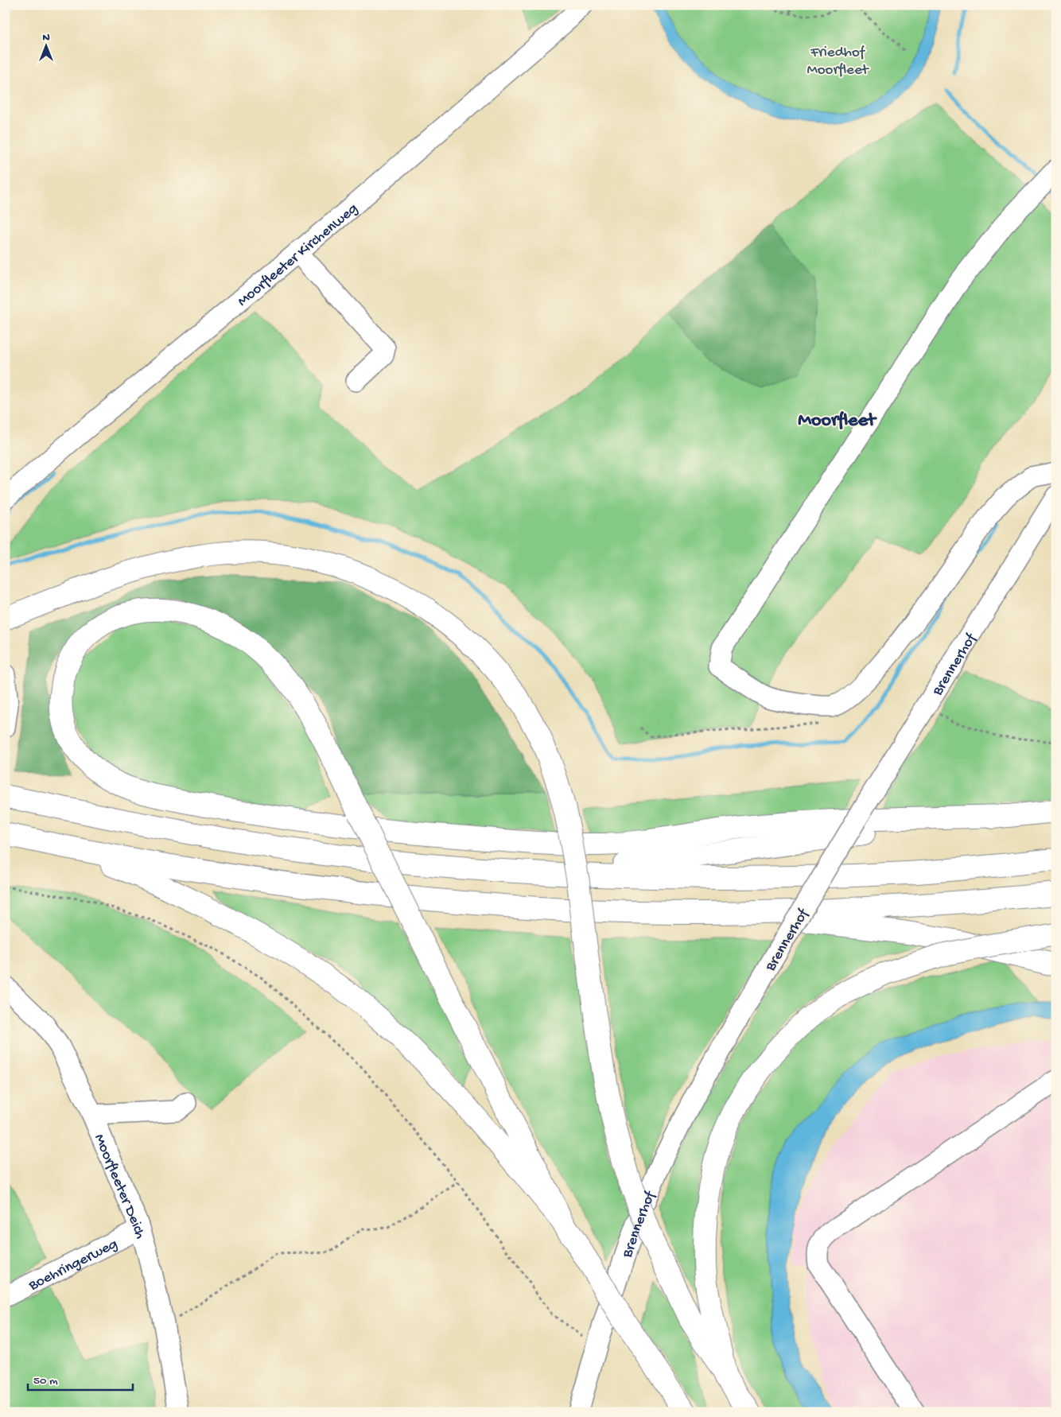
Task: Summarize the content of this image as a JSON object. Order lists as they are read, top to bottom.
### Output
{
  "streets": {
    "street": [
      "Moorfleeter Kirchenweg",
      "Brennerhof",
      "Moorfleeter Deich",
      "Boehringerweg"
    ]
  },
  "crossings": [
    ["Moorfleeter Deich", "Boehringerweg"]
  ],
  "districts": ["Moorfleet"],
  "parks": ["Friedhof Moorfleet"],
  "scale_bar": "50 m",
  "north": "top"
}
